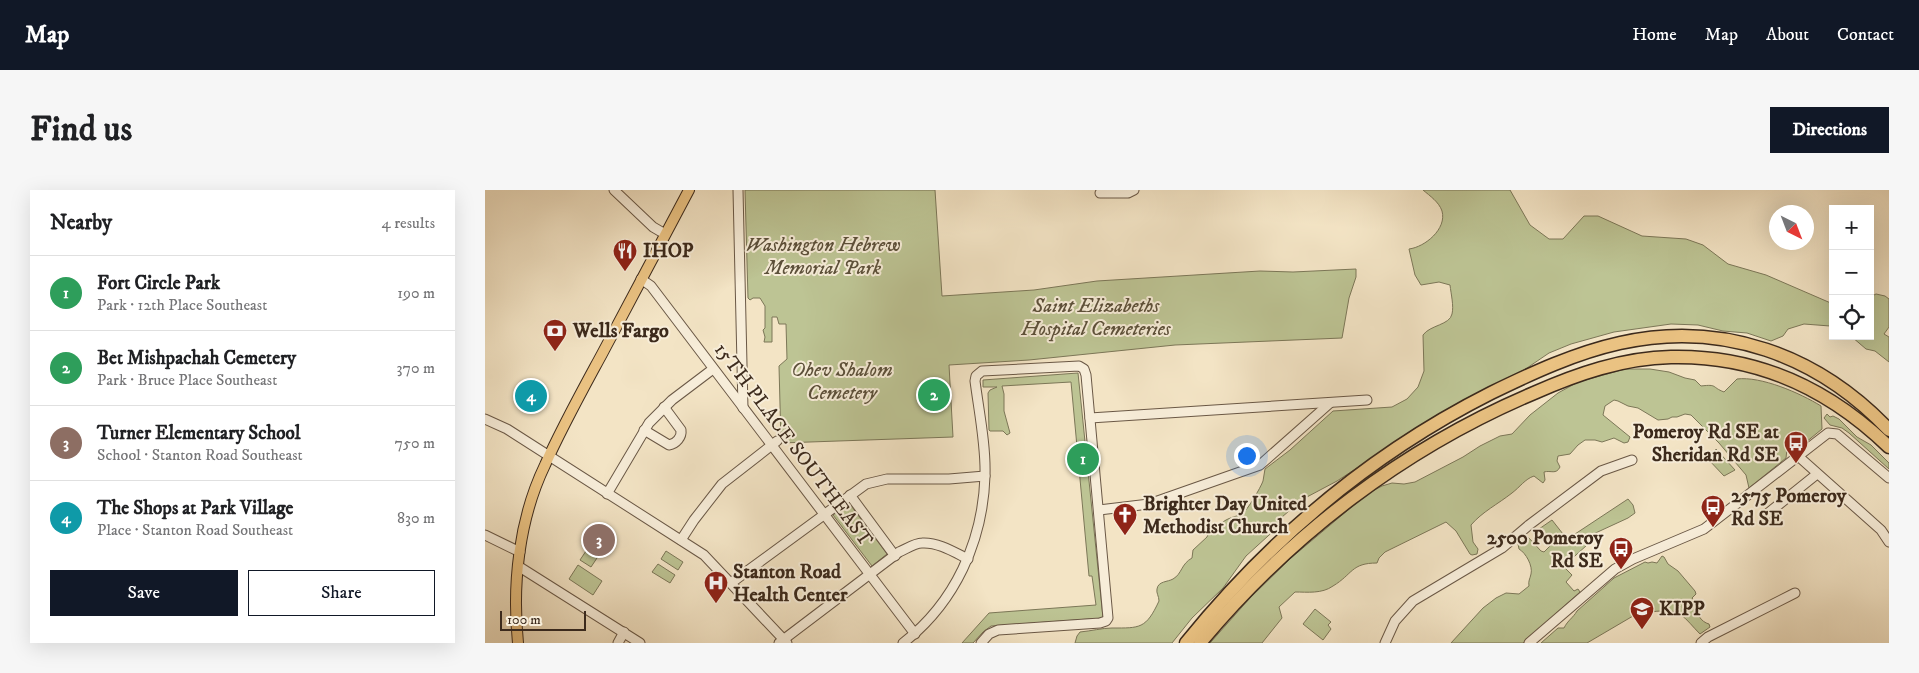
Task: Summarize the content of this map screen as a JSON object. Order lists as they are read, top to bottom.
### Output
{
  "streets": {
    "street": ["15TH PLACE SOUTHEAST"]
  },
  "parks": ["Washington Hebrew Memorial Park", "Saint Elizabeths Hospital Cemeteries", "Ohev Shalom Cemetery"],
  "places": {
    "restaurant": ["IHOP"],
    "bank": ["Wells Fargo"],
    "bus stop": ["Pomeroy Rd SE at Sheridan Rd SE", "2575 Pomeroy Rd SE", "2500 Pomeroy Rd SE"],
    "church": ["Brighter Day United Methodist Church"],
    "hospital": ["Stanton Road Health Center"],
    "school or university": ["KIPP"]
  },
  "scale_bar": "100 m",
  "north": "bottom right",
  "page": {
    "header": "Map",
    "nav": [
      "Home",
      "Map",
      "About",
      "Contact"
    ],
    "buttons": [
      "Directions",
      ["Save", "Share"]
    ],
    "title": "Find us",
    "heading": ["Nearby", "4 results"],
    "map_buttons": ["+", "−"],
    "list": [
      {
        "mark": "1",
        "name": "Fort Circle Park",
        "note": "Park · 12th Place Southeast",
        "value": "190 m"
      },
      {
        "mark": "2",
        "name": "Bet Mishpachah Cemetery",
        "note": "Park · Bruce Place Southeast",
        "value": "370 m"
      },
      {
        "mark": "3",
        "name": "Turner Elementary School",
        "note": "School · Stanton Road Southeast",
        "value": "750 m"
      },
      {
        "mark": "4",
        "name": "The Shops at Park Village",
        "note": "Place · Stanton Road Southeast",
        "value": "830 m"
      }
    ],
    "pins": [
      "2",
      "4",
      "1",
      "3"
    ],
    "scale": "100 m"
  }
}
